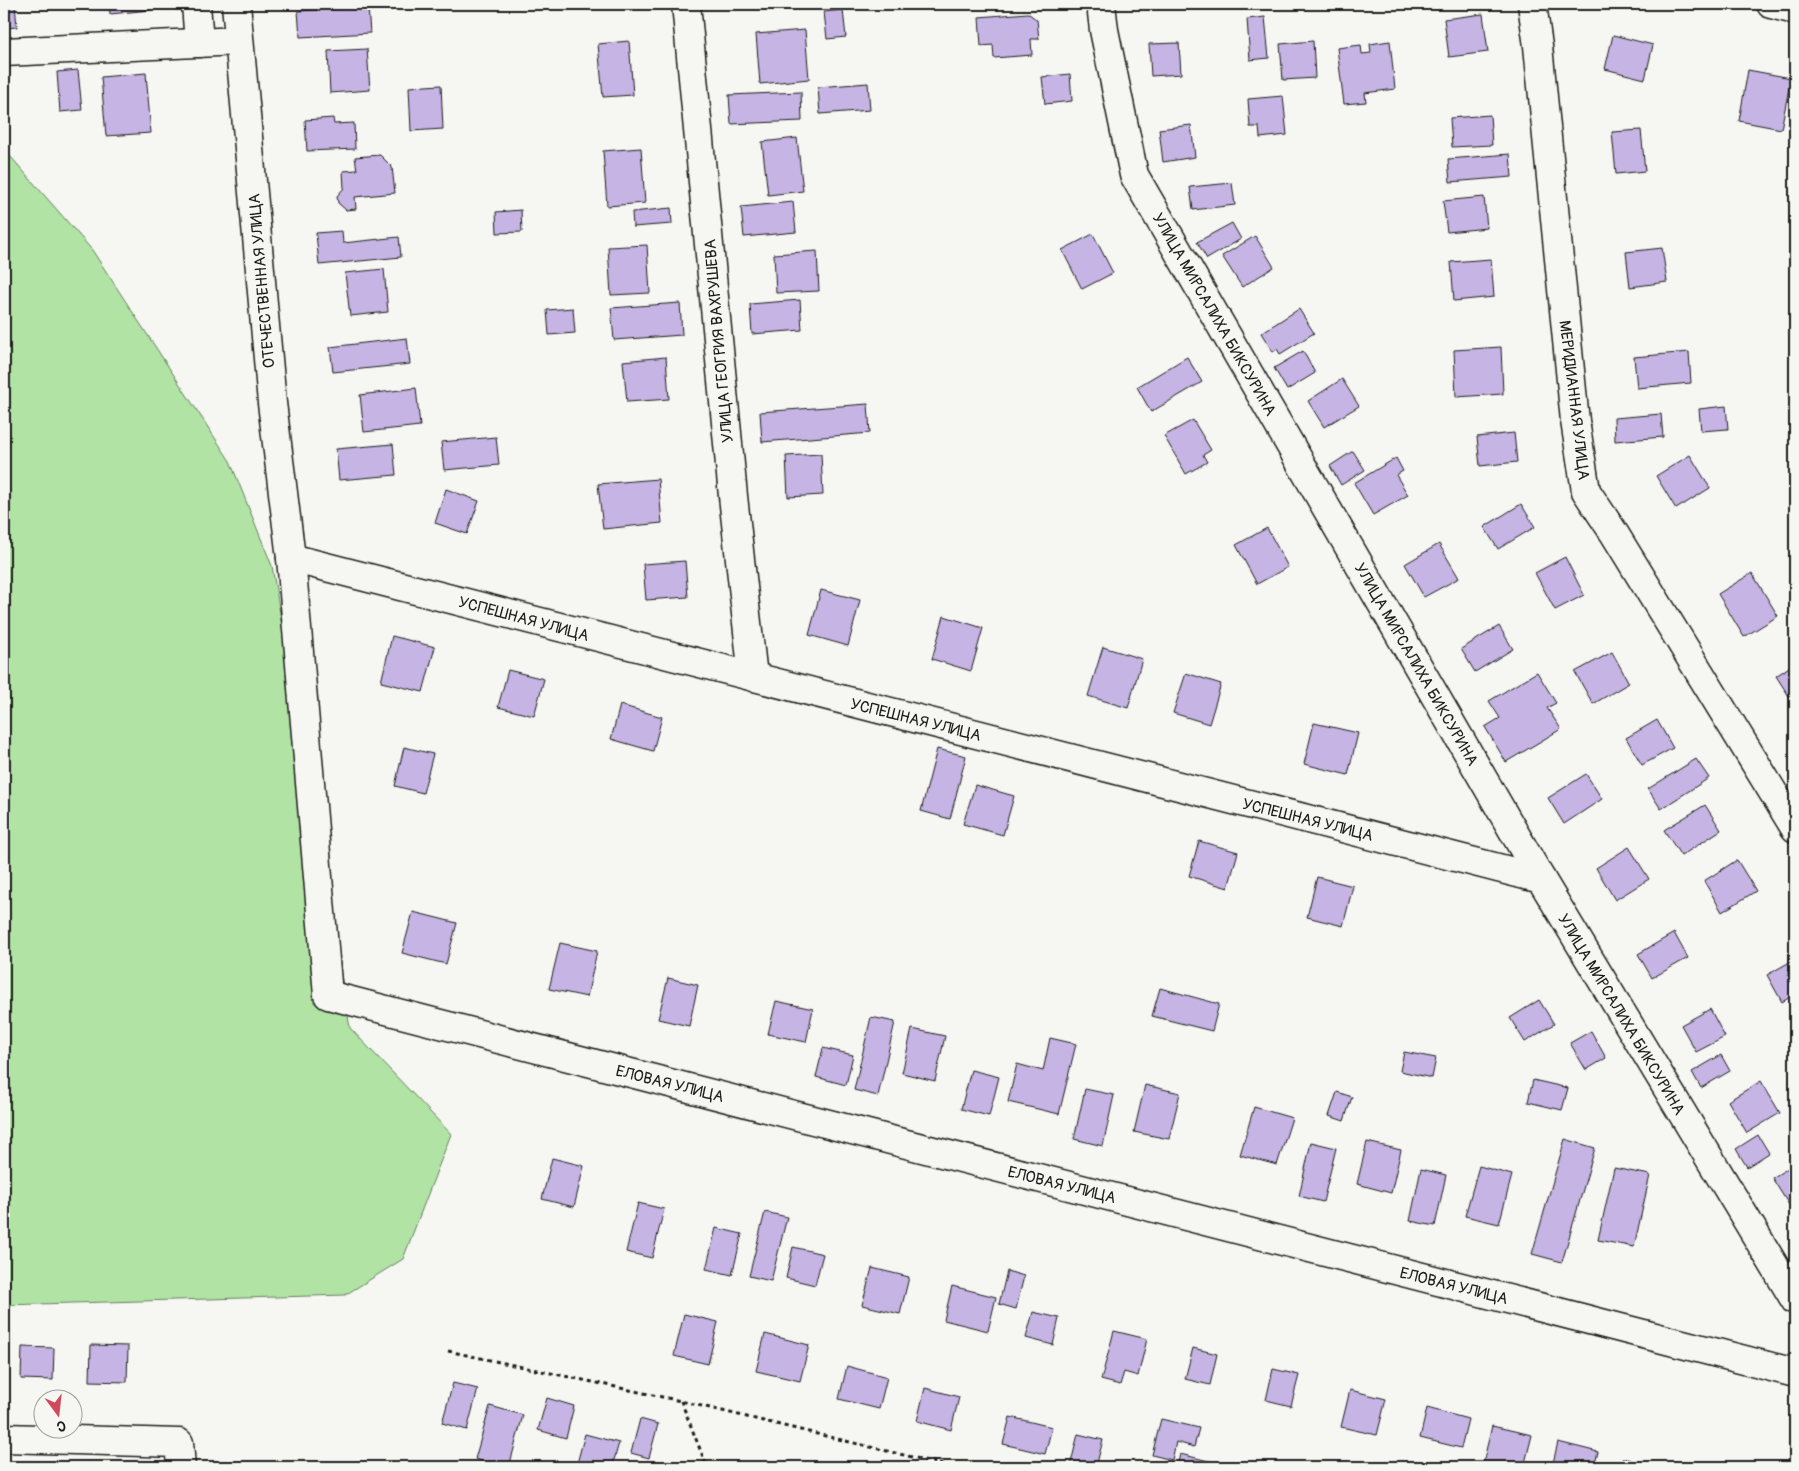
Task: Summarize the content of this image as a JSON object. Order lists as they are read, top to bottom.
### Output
{
  "streets": {
    "street": [
      "ОТЕЧЕСТВЕННАЯ УЛИЦА",
      "УЛИЦА МИРСАЛИХА БИКСУРИНА",
      "УЛИЦА ГЕОГРИЯ ВАХРУШЕВА",
      "МЕРИДИАННАЯ УЛИЦА",
      "УСПЕШНАЯ УЛИЦА",
      "ЕЛОВАЯ УЛИЦА"
    ]
  },
  "crossings": [
    ["ОТЕЧЕСТВЕННАЯ УЛИЦА", "УСПЕШНАЯ УЛИЦА"],
    ["ОТЕЧЕСТВЕННАЯ УЛИЦА", "ЕЛОВАЯ УЛИЦА"],
    ["УЛИЦА МИРСАЛИХА БИКСУРИНА", "УСПЕШНАЯ УЛИЦА"],
    ["УЛИЦА ГЕОГРИЯ ВАХРУШЕВА", "УСПЕШНАЯ УЛИЦА"]
  ],
  "north": "bottom"
}
